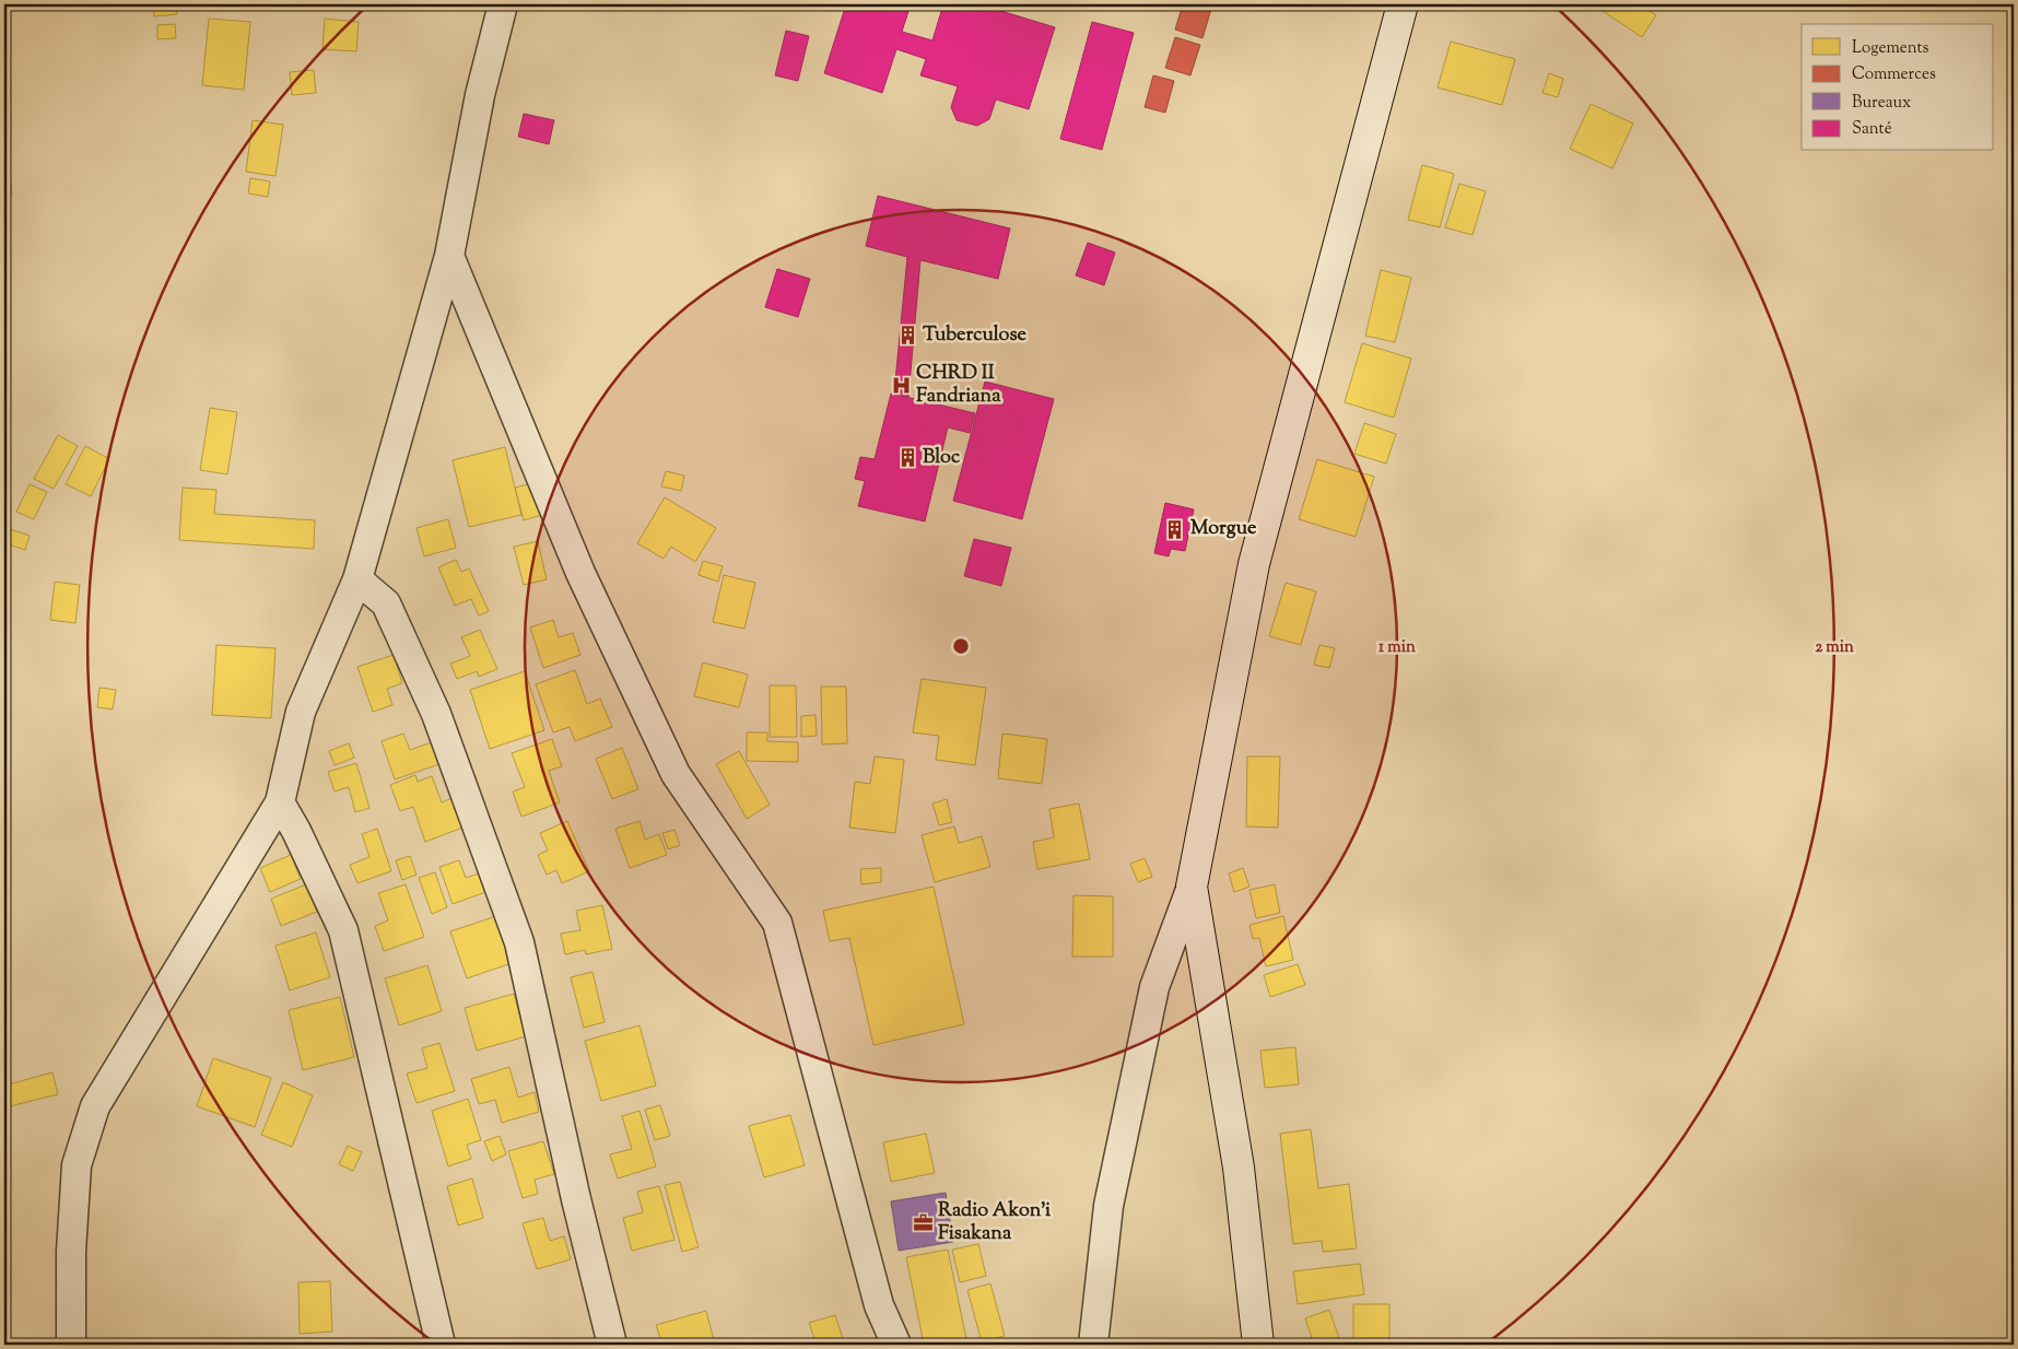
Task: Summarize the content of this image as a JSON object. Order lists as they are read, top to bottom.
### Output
{
  "places": {
    "building": ["Tuberculose", "Bloc", "Morgue"],
    "hospital": ["CHRD II Fandriana"],
    "office": ["Radio Akon'i Fisakana"]
  },
  "legend": [
    "Logements",
    "Commerces",
    "Bureaux",
    "Santé"
  ],
  "rings": ["1 min", "2 min"]
}
